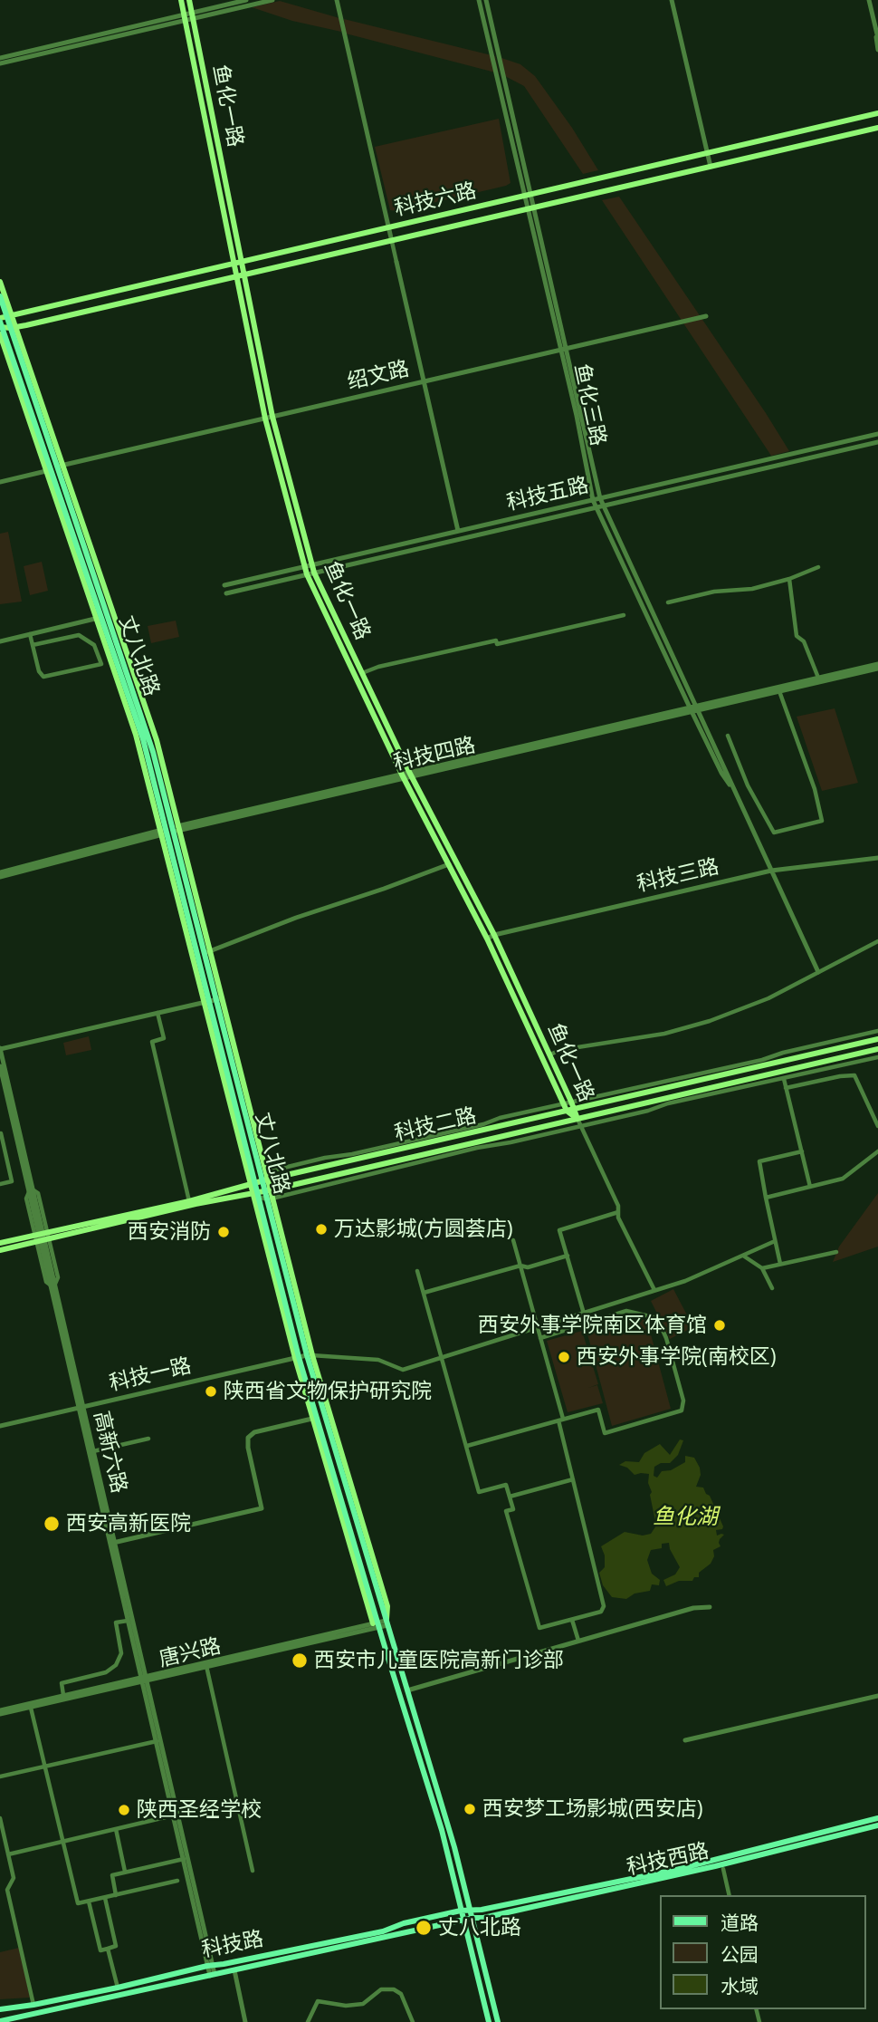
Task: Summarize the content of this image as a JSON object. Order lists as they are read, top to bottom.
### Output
{
  "streets": {
    "main road": [
      "鱼化一路",
      "科技六路",
      "丈八北路",
      "科技二路",
      "科技西路",
      "科技路"
    ],
    "street": [
      "绍文路",
      "鱼化三路",
      "科技五路",
      "科技四路",
      "科技三路",
      "科技一路",
      "高新六路",
      "唐兴路"
    ]
  },
  "crossings": [
    ["鱼化一路", "科技六路"],
    ["鱼化一路", "绍文路"],
    ["鱼化一路", "科技五路"],
    ["鱼化一路", "科技四路"],
    ["鱼化一路", "科技三路"],
    ["鱼化一路", "科技二路"],
    ["科技六路", "鱼化三路"],
    ["科技六路", "丈八北路"],
    ["绍文路", "鱼化三路"],
    ["绍文路", "丈八北路"],
    ["鱼化三路", "科技五路"],
    ["鱼化三路", "科技四路"],
    ["鱼化三路", "科技三路"],
    ["丈八北路", "科技四路"],
    ["丈八北路", "科技二路"],
    ["丈八北路", "科技一路"],
    ["丈八北路", "唐兴路"],
    ["丈八北路", "科技西路"],
    ["丈八北路", "科技路"],
    ["科技二路", "高新六路"],
    ["科技一路", "高新六路"],
    ["高新六路", "唐兴路"],
    ["高新六路", "科技路"],
    ["科技西路", "科技路"]
  ],
  "water": ["鱼化湖"],
  "places": [
    "万达影城(方圆荟店)",
    "西安消防",
    "西安外事学院南区体育馆",
    "西安外事学院(南校区)",
    "陕西省文物保护研究院",
    "西安高新医院",
    "西安市儿童医院高新门诊部",
    "西安梦工场影城(西安店)",
    "陕西圣经学校",
    "丈八北路"
  ],
  "legend": ["道路", "公园", "水域"]
}
